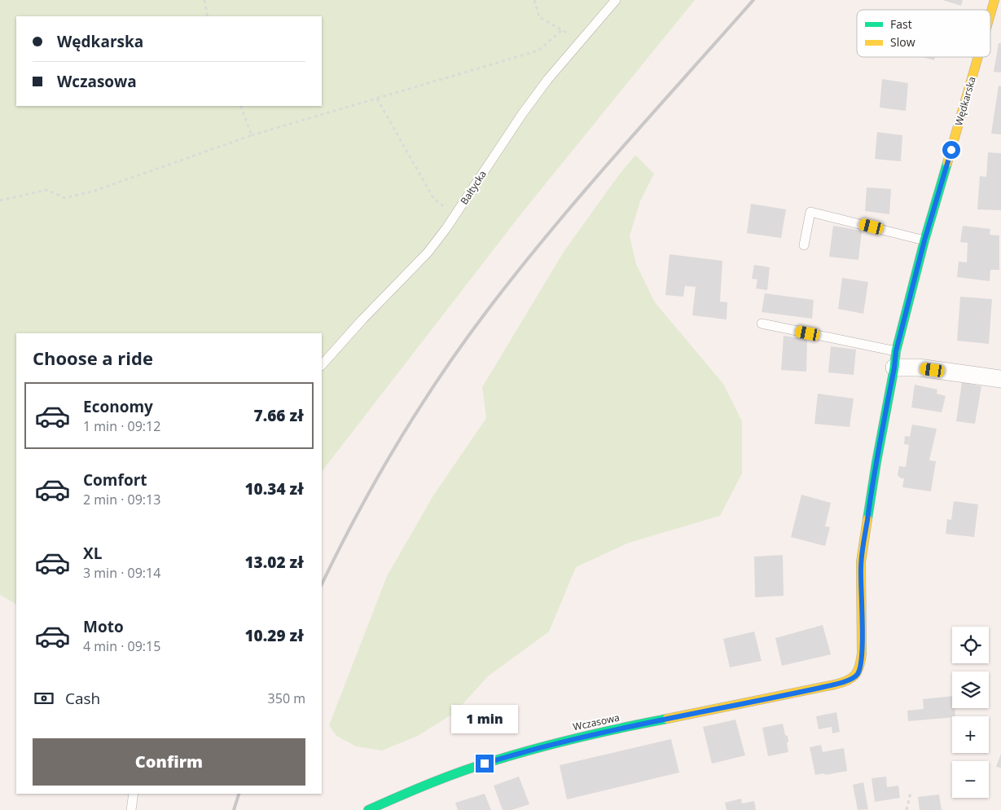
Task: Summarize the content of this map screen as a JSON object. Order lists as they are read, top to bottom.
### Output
{
  "streets": {
    "street": ["Wędkarska", "Wczasowa"],
    "lane": ["Bałtycka"]
  },
  "crossings": [
    ["Wędkarska", "Wczasowa"]
  ],
  "legend": ["Fast", "Slow"],
  "page": {
    "banner": ["Wędkarska", "Wczasowa"],
    "heading": "Choose a ride",
    "list": [
      {
        "name": "Economy",
        "note": "1 min · 09:12",
        "value": "7.66 zł"
      },
      {
        "name": "Comfort",
        "note": "2 min · 09:13",
        "value": "10.34 zł"
      },
      {
        "name": "XL",
        "note": "3 min · 09:14",
        "value": "13.02 zł"
      },
      {
        "name": "Moto",
        "note": "4 min · 09:15",
        "value": "10.29 zł"
      }
    ],
    "map_buttons": ["+", "−"],
    "pay": ["Cash", "350 m"],
    "bubble": "1 min",
    "buttons": "Confirm"
  }
}
